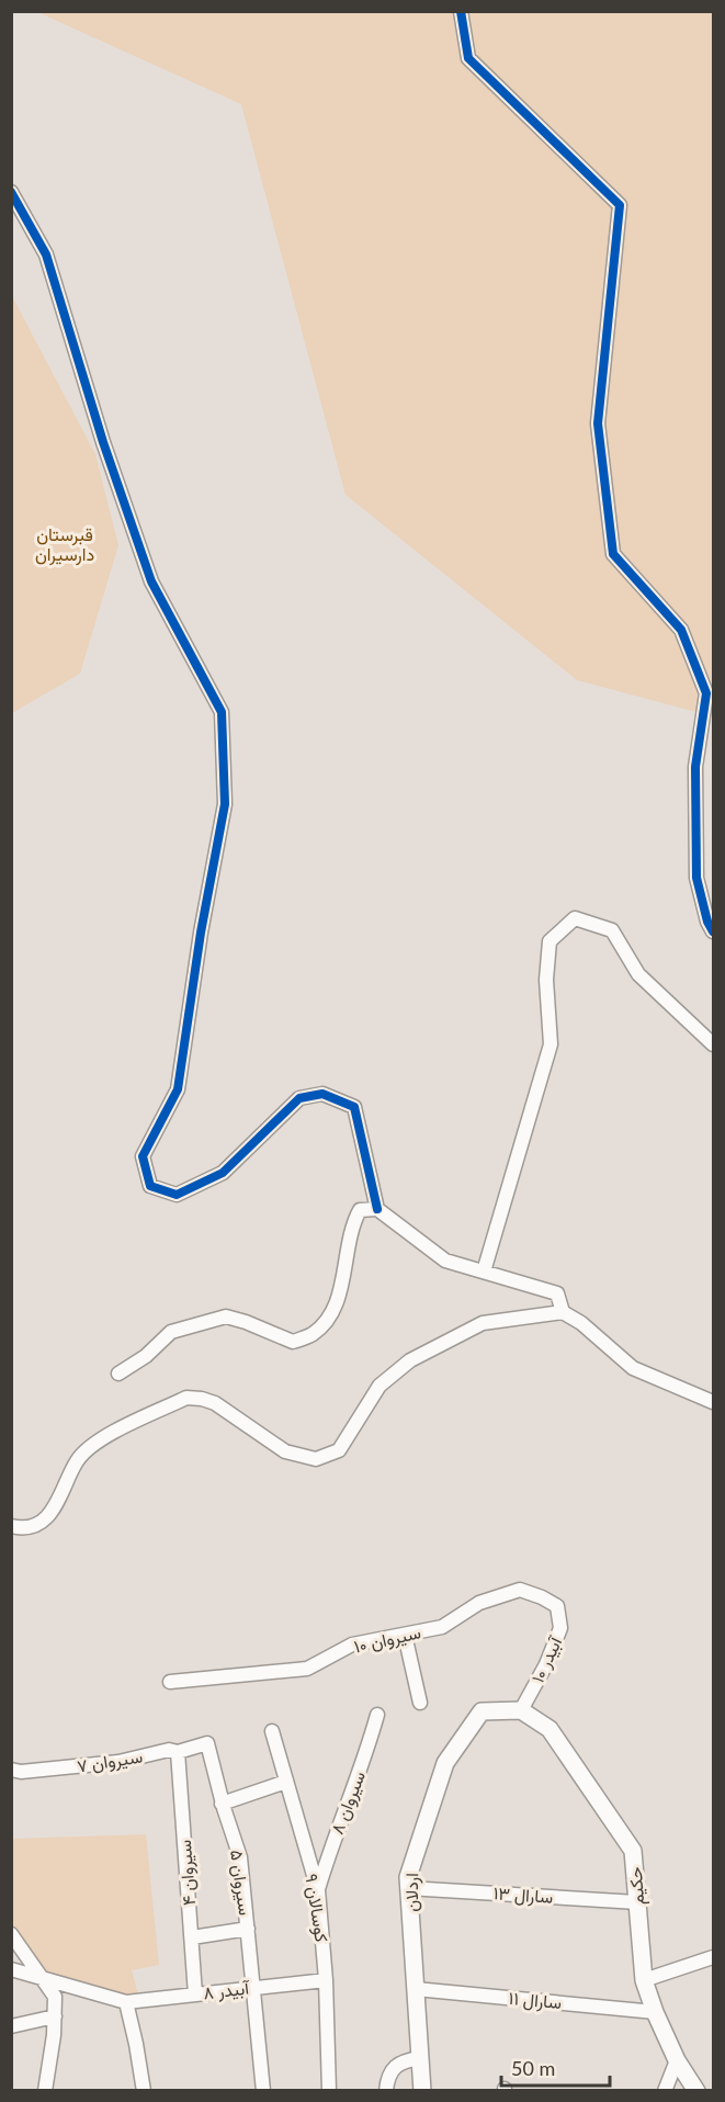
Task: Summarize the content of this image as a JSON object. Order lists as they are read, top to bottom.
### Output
{
  "streets": {
    "street": [
      "سیروان ۱۰",
      "آبیدر ۱۰",
      "سیروان ۷",
      "سیروان ۸",
      "سیروان ۴",
      "سیروان ۵",
      "حکیم",
      "اردلان",
      "سارال ۱۳",
      "کوسالان ۹",
      "آبیدر ۸",
      "سارال ۱۱"
    ]
  },
  "crossings": [
    ["سیروان ۱۰", "آبیدر ۱۰"],
    ["آبیدر ۱۰", "حکیم"],
    ["آبیدر ۱۰", "اردلان"],
    ["سیروان ۷", "سیروان ۴"],
    ["سیروان ۷", "سیروان ۵"],
    ["سیروان ۸", "کوسالان ۹"],
    ["سیروان ۴", "آبیدر ۸"],
    ["سیروان ۵", "آبیدر ۸"],
    ["حکیم", "اردلان"],
    ["حکیم", "سارال ۱۳"],
    ["حکیم", "سارال ۱۱"],
    ["اردلان", "سارال ۱۳"],
    ["اردلان", "سارال ۱۱"],
    ["کوسالان ۹", "آبیدر ۸"]
  ],
  "parks": ["قبرستان دارسیران"],
  "scale_bar": "50 m"
}
